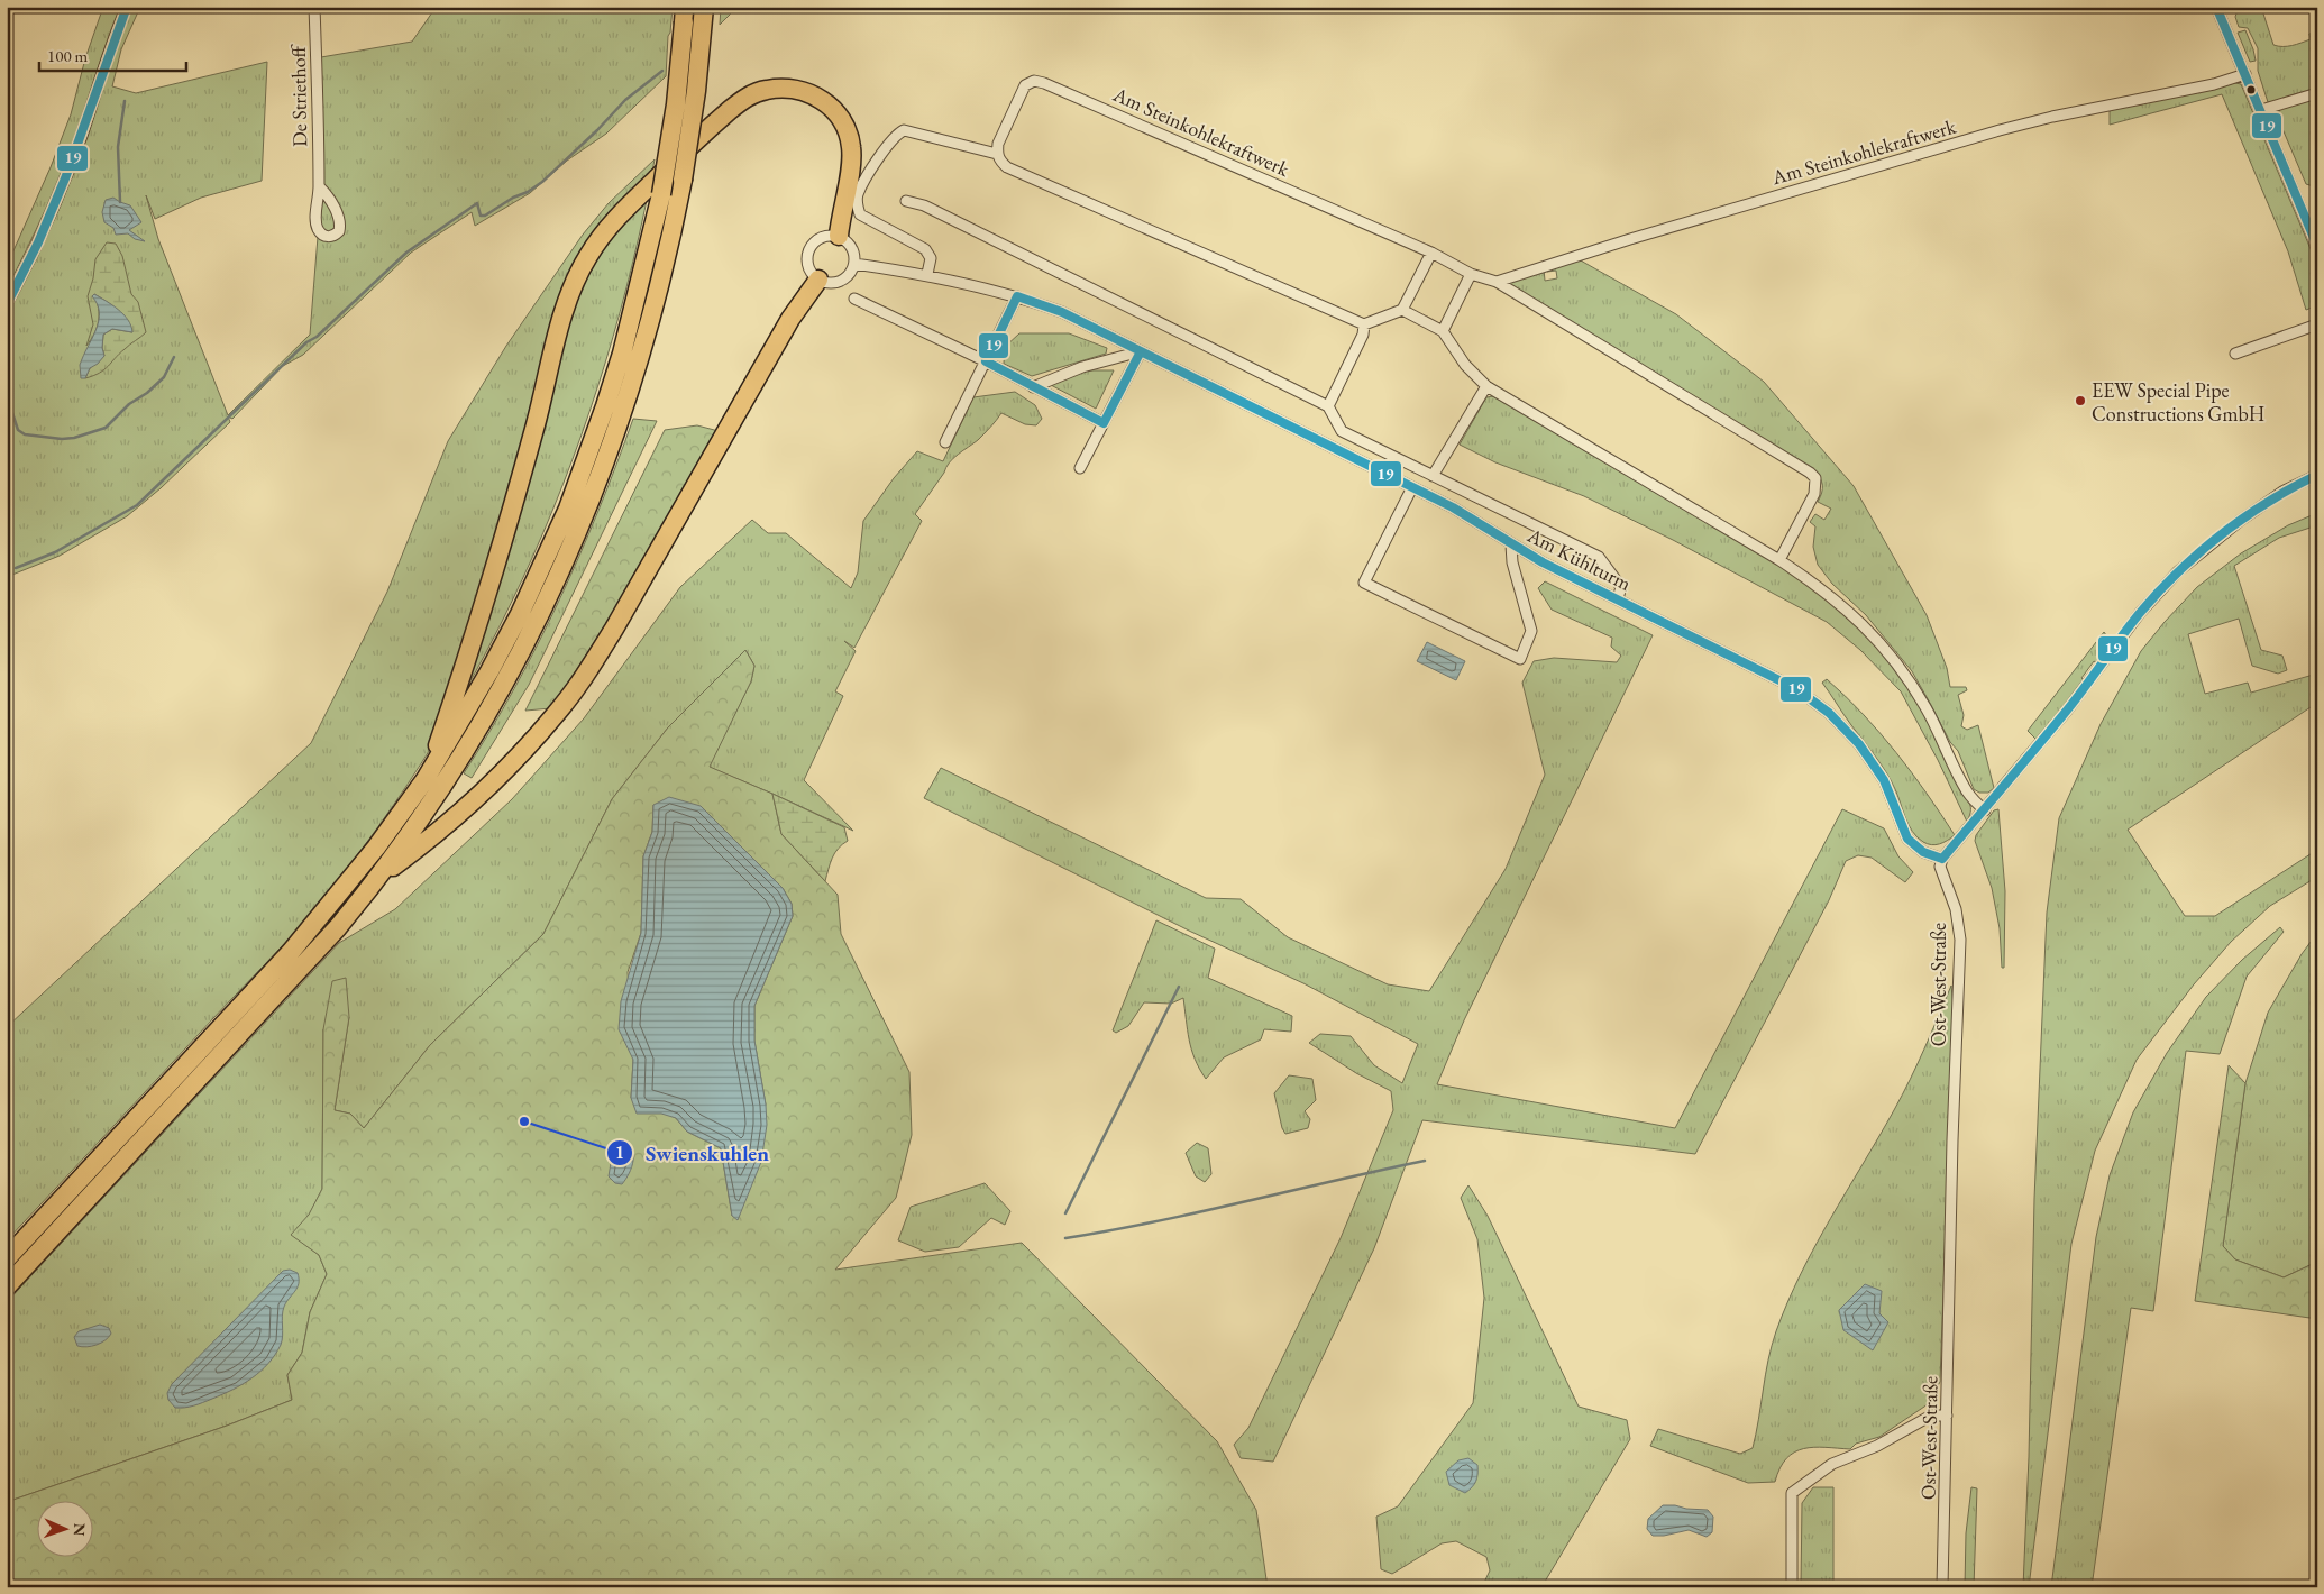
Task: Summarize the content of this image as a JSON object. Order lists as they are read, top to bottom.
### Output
{
  "streets": {
    "street": [
      "De Striethoff",
      "Am Steinkohlekraftwerk",
      "Am Kühlturm",
      "Ost-West-Straße"
    ]
  },
  "crossings": [
    ["Am Kühlturm", "Ost-West-Straße"]
  ],
  "places": ["EEW Special Pipe Constructions GmbH", "Swienskuhlen"],
  "lines": ["transit line 19"],
  "scale_bar": "100 m",
  "north": "right"
}
